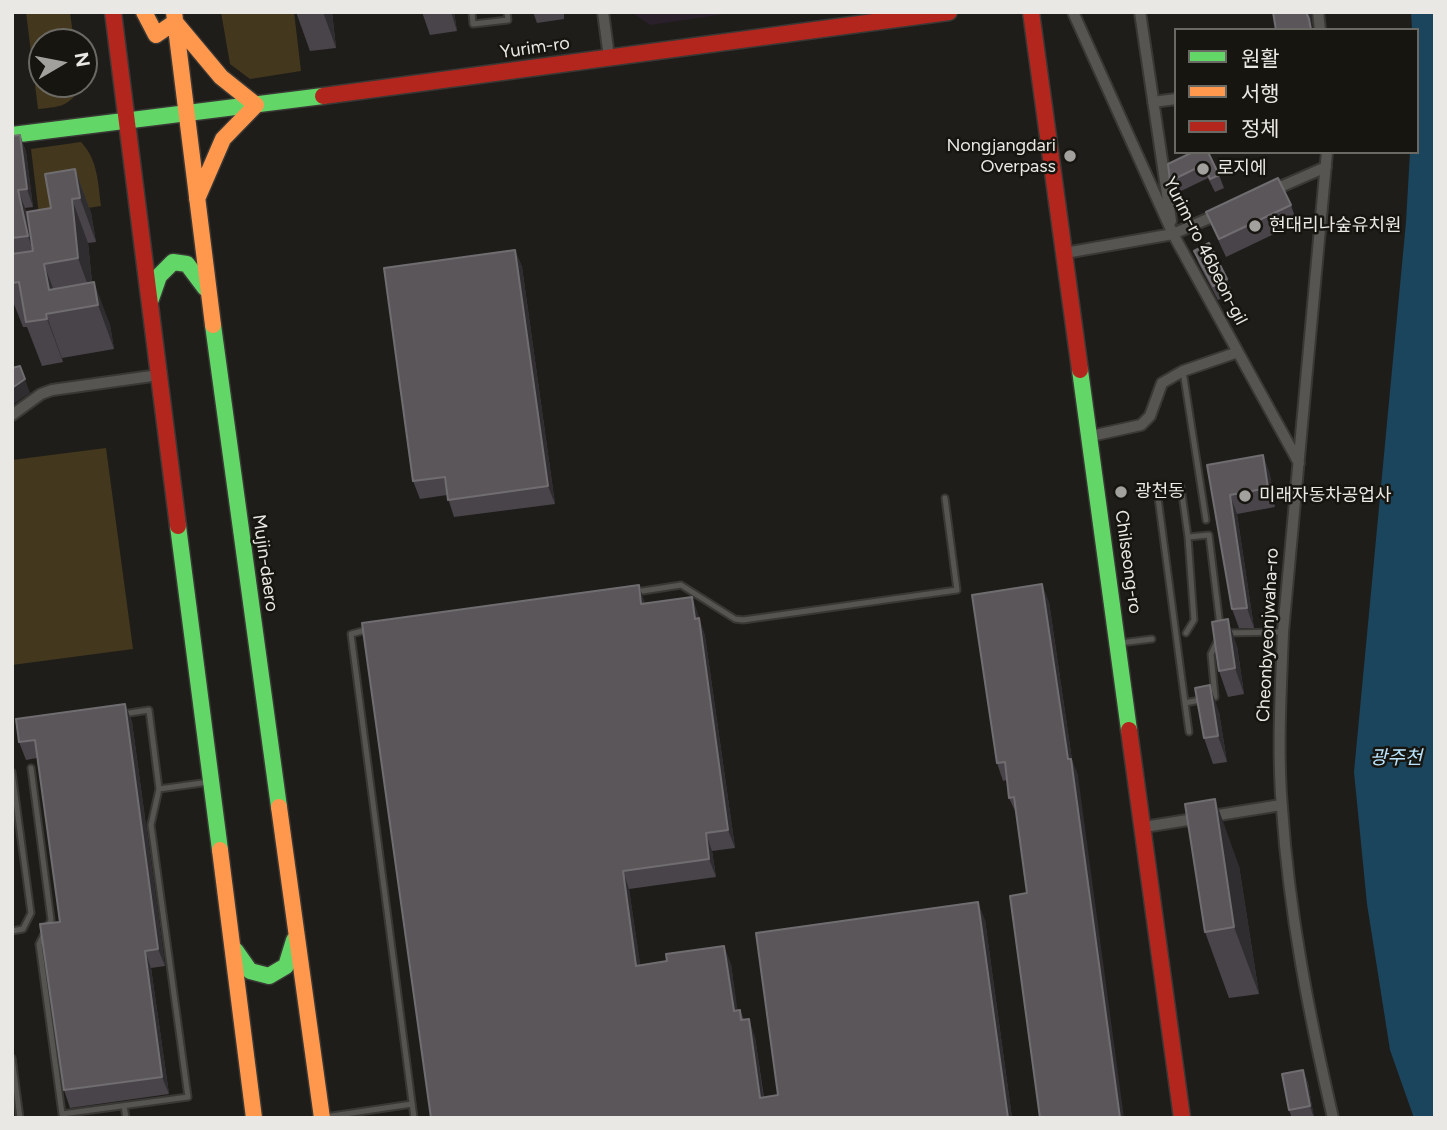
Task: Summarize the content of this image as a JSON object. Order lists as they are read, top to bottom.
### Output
{
  "streets": {
    "street": [
      "Yurim-ro",
      "Yurim-ro 46beon-gil",
      "Chilseong-ro",
      "Mujin-daero",
      "Cheonbyeonjwaha-ro"
    ]
  },
  "crossings": [
    ["Yurim-ro", "Mujin-daero"],
    ["Yurim-ro 46beon-gil", "Cheonbyeonjwaha-ro"]
  ],
  "water": ["광주천"],
  "places": [
    "Nongjangdari Overpass",
    "로지에",
    "현대리나숲유치원",
    "광천동",
    "미래자동차공업사"
  ],
  "legend": ["원활", "서행", "정체"],
  "north": "right"
}
